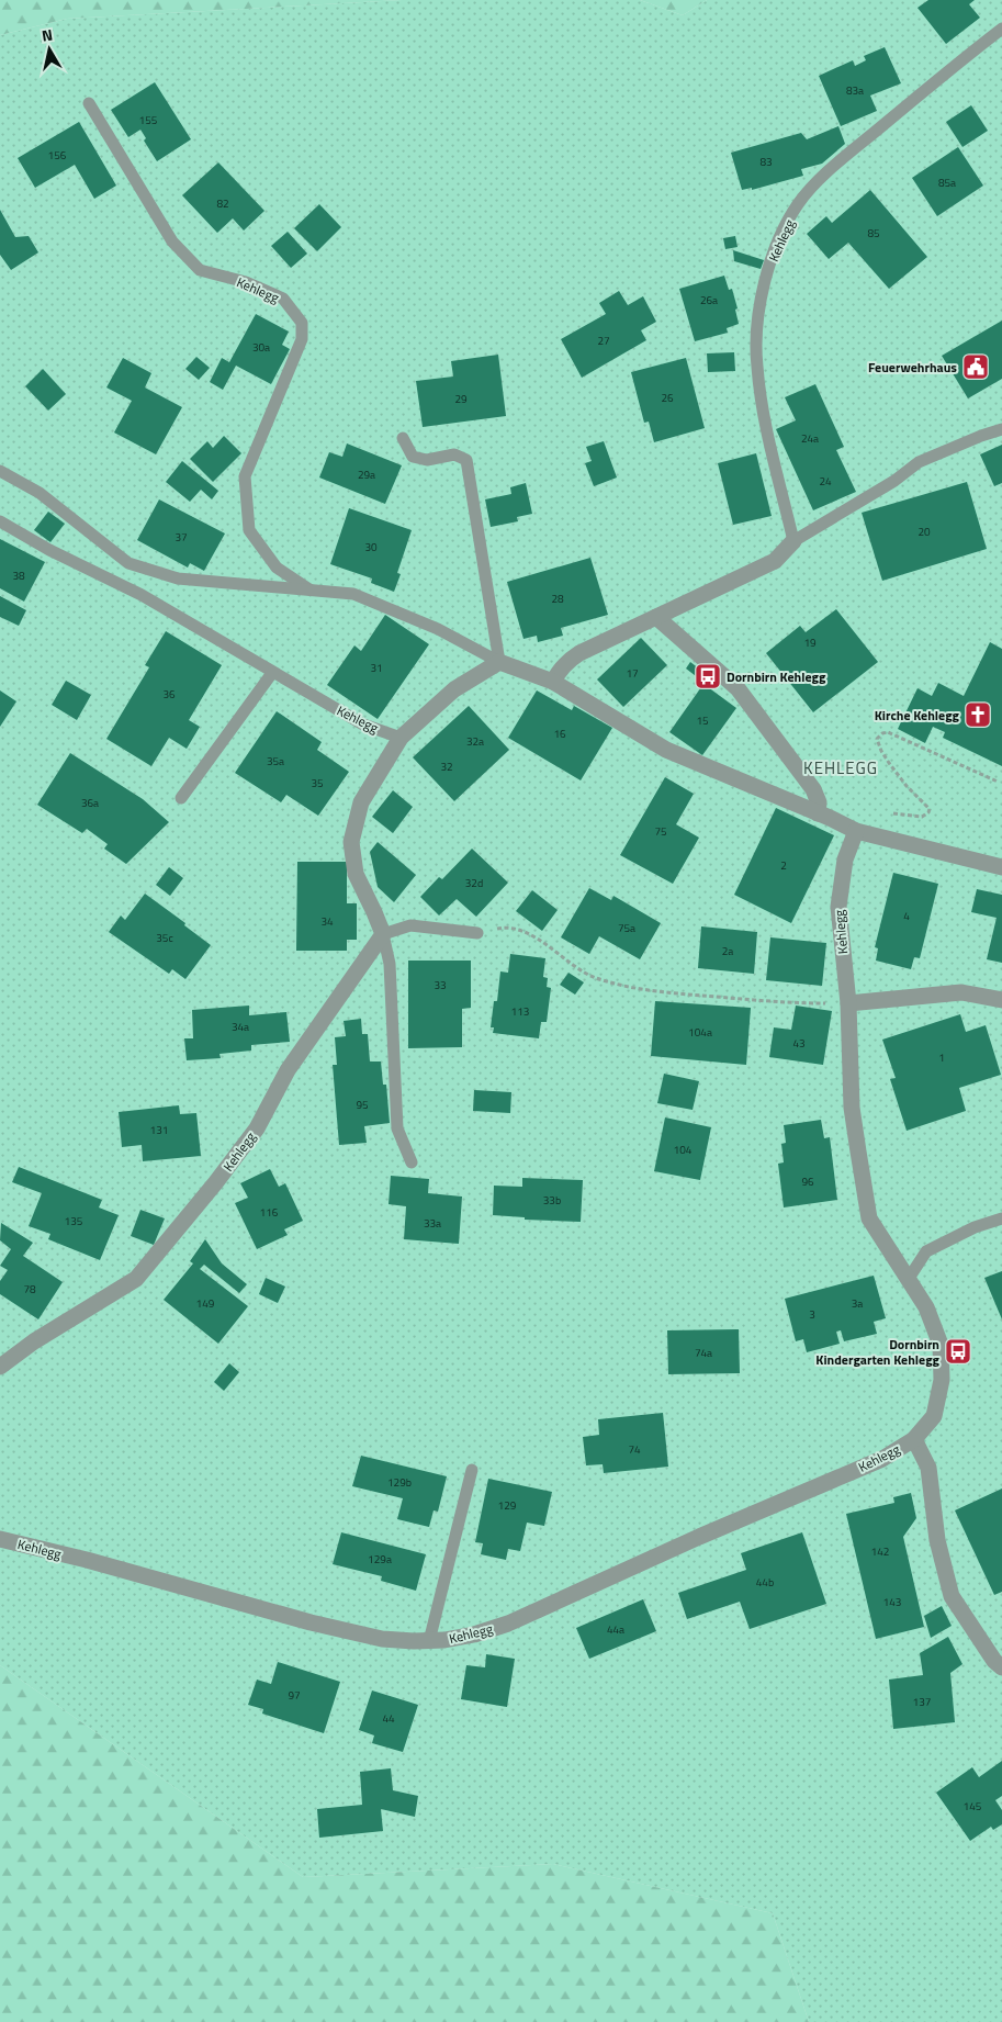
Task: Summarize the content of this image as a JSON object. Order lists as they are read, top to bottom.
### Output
{
  "streets": {
    "street": ["Kehlegg"]
  },
  "districts": ["KEHLEGG"],
  "places": {
    "public building": ["Feuerwehrhaus"],
    "bus stop": ["Dornbirn Kehlegg", "Dornbirn Kindergarten Kehlegg"],
    "church": ["Kirche Kehlegg"]
  },
  "house_numbers": [
    "83a",
    "155",
    "156",
    "83",
    "85a",
    "82",
    "85",
    "26a",
    "27",
    "30a",
    "26",
    "29",
    "24a",
    "29a",
    "24",
    "20",
    "37",
    "30",
    "38",
    "28",
    "19",
    "31",
    "17",
    "36",
    "15",
    "16",
    "32a",
    "35a",
    "32",
    "35",
    "36a",
    "75",
    "2",
    "32d",
    "4",
    "34",
    "75a",
    "35c",
    "2a",
    "33",
    "113",
    "34a",
    "104a",
    "43",
    "1",
    "95",
    "131",
    "104",
    "96",
    "33b",
    "116",
    "135",
    "33a",
    "78",
    "149",
    "3a",
    "3",
    "74a",
    "74",
    "129b",
    "129",
    "142",
    "129a",
    "44b",
    "143",
    "44a",
    "97",
    "137",
    "44",
    "145"
  ],
  "north": "top"
}
